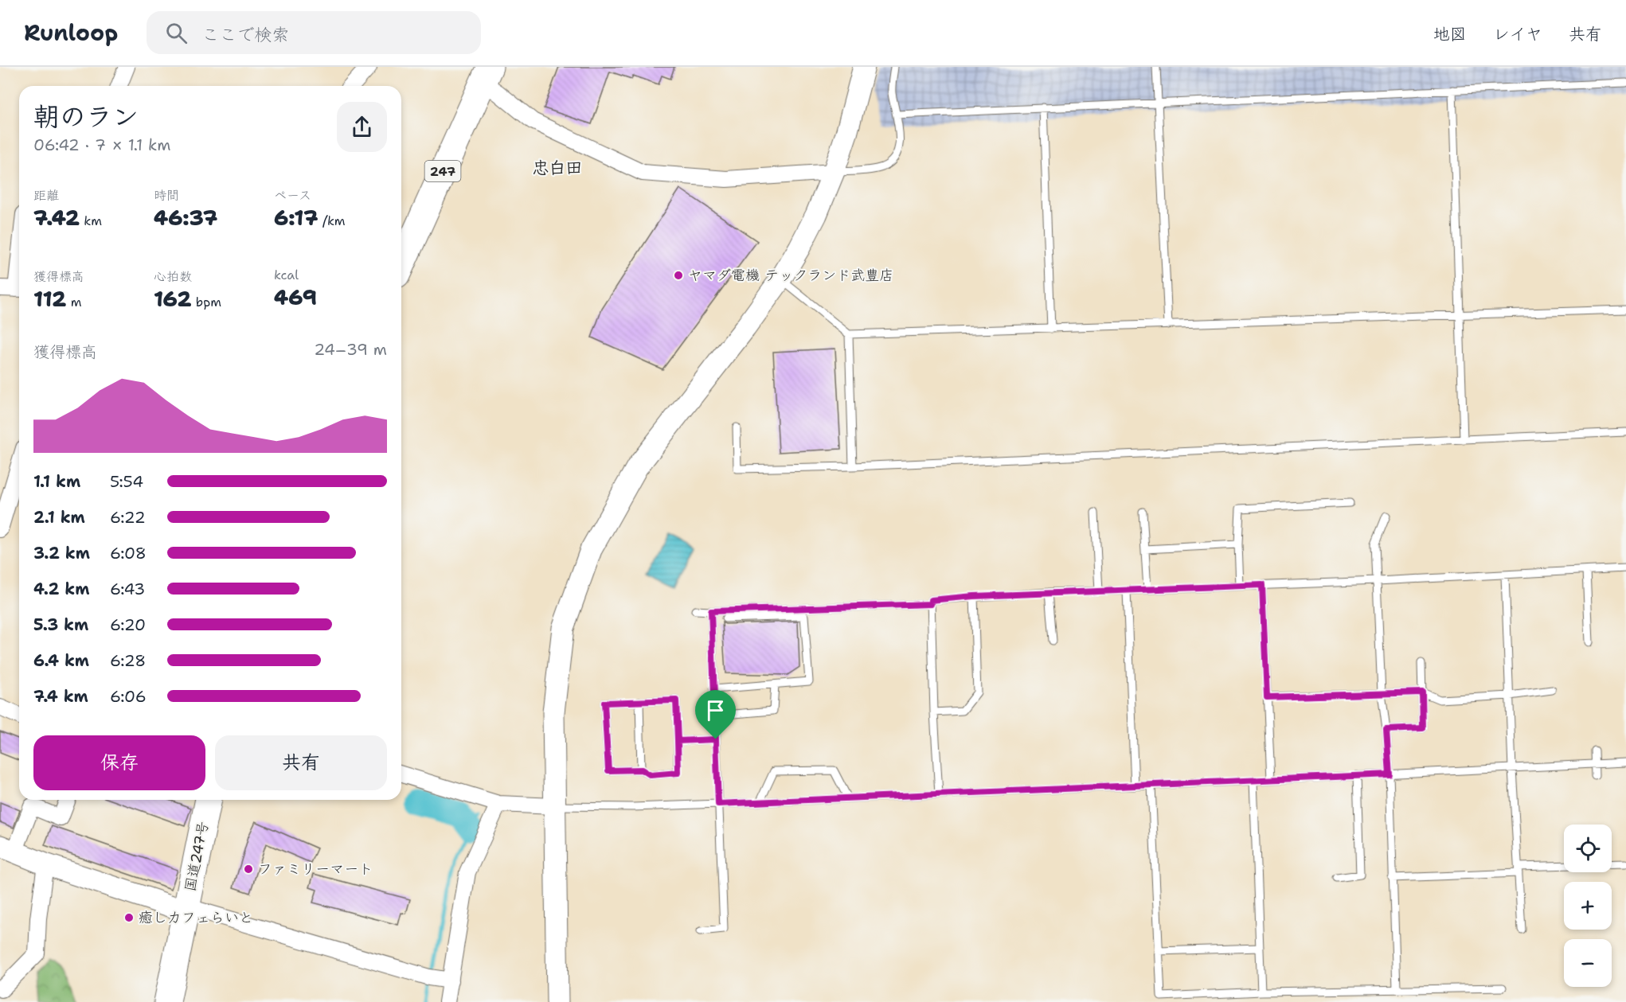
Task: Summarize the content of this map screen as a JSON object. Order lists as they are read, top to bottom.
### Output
{
  "streets": {
    "highway": ["247", "国道247号"]
  },
  "districts": ["忠白田"],
  "places": ["ヤマダ電機 テックランド武豊店", "ファミリーマート", "癒しカフェらいと"],
  "page": {
    "header": "Runloop",
    "search": "ここで検索",
    "nav": ["地図", "レイヤ", "共有"],
    "heading": ["朝のラン", "06:42 · 7 × 1.1 km"],
    "stats": [
      ["距離", "7.42 km"],
      ["時間", "46:37"],
      ["ペース", "6:17 /km"],
      ["獲得標高", "112 m"],
      ["心拍数", "162 bpm"],
      ["kcal", "469"]
    ],
    "chart": ["獲得標高", "24–39 m"],
    "list": [
      {
        "name": "1.1 km",
        "note": "5:54"
      },
      {
        "name": "2.1 km",
        "note": "6:22"
      },
      {
        "name": "3.2 km",
        "note": "6:08"
      },
      {
        "name": "4.2 km",
        "note": "6:43"
      },
      {
        "name": "5.3 km",
        "note": "6:20"
      },
      {
        "name": "6.4 km",
        "note": "6:28"
      },
      {
        "name": "7.4 km",
        "note": "6:06"
      }
    ],
    "buttons": ["保存", "共有"],
    "map_buttons": ["+", "−"]
  }
}
